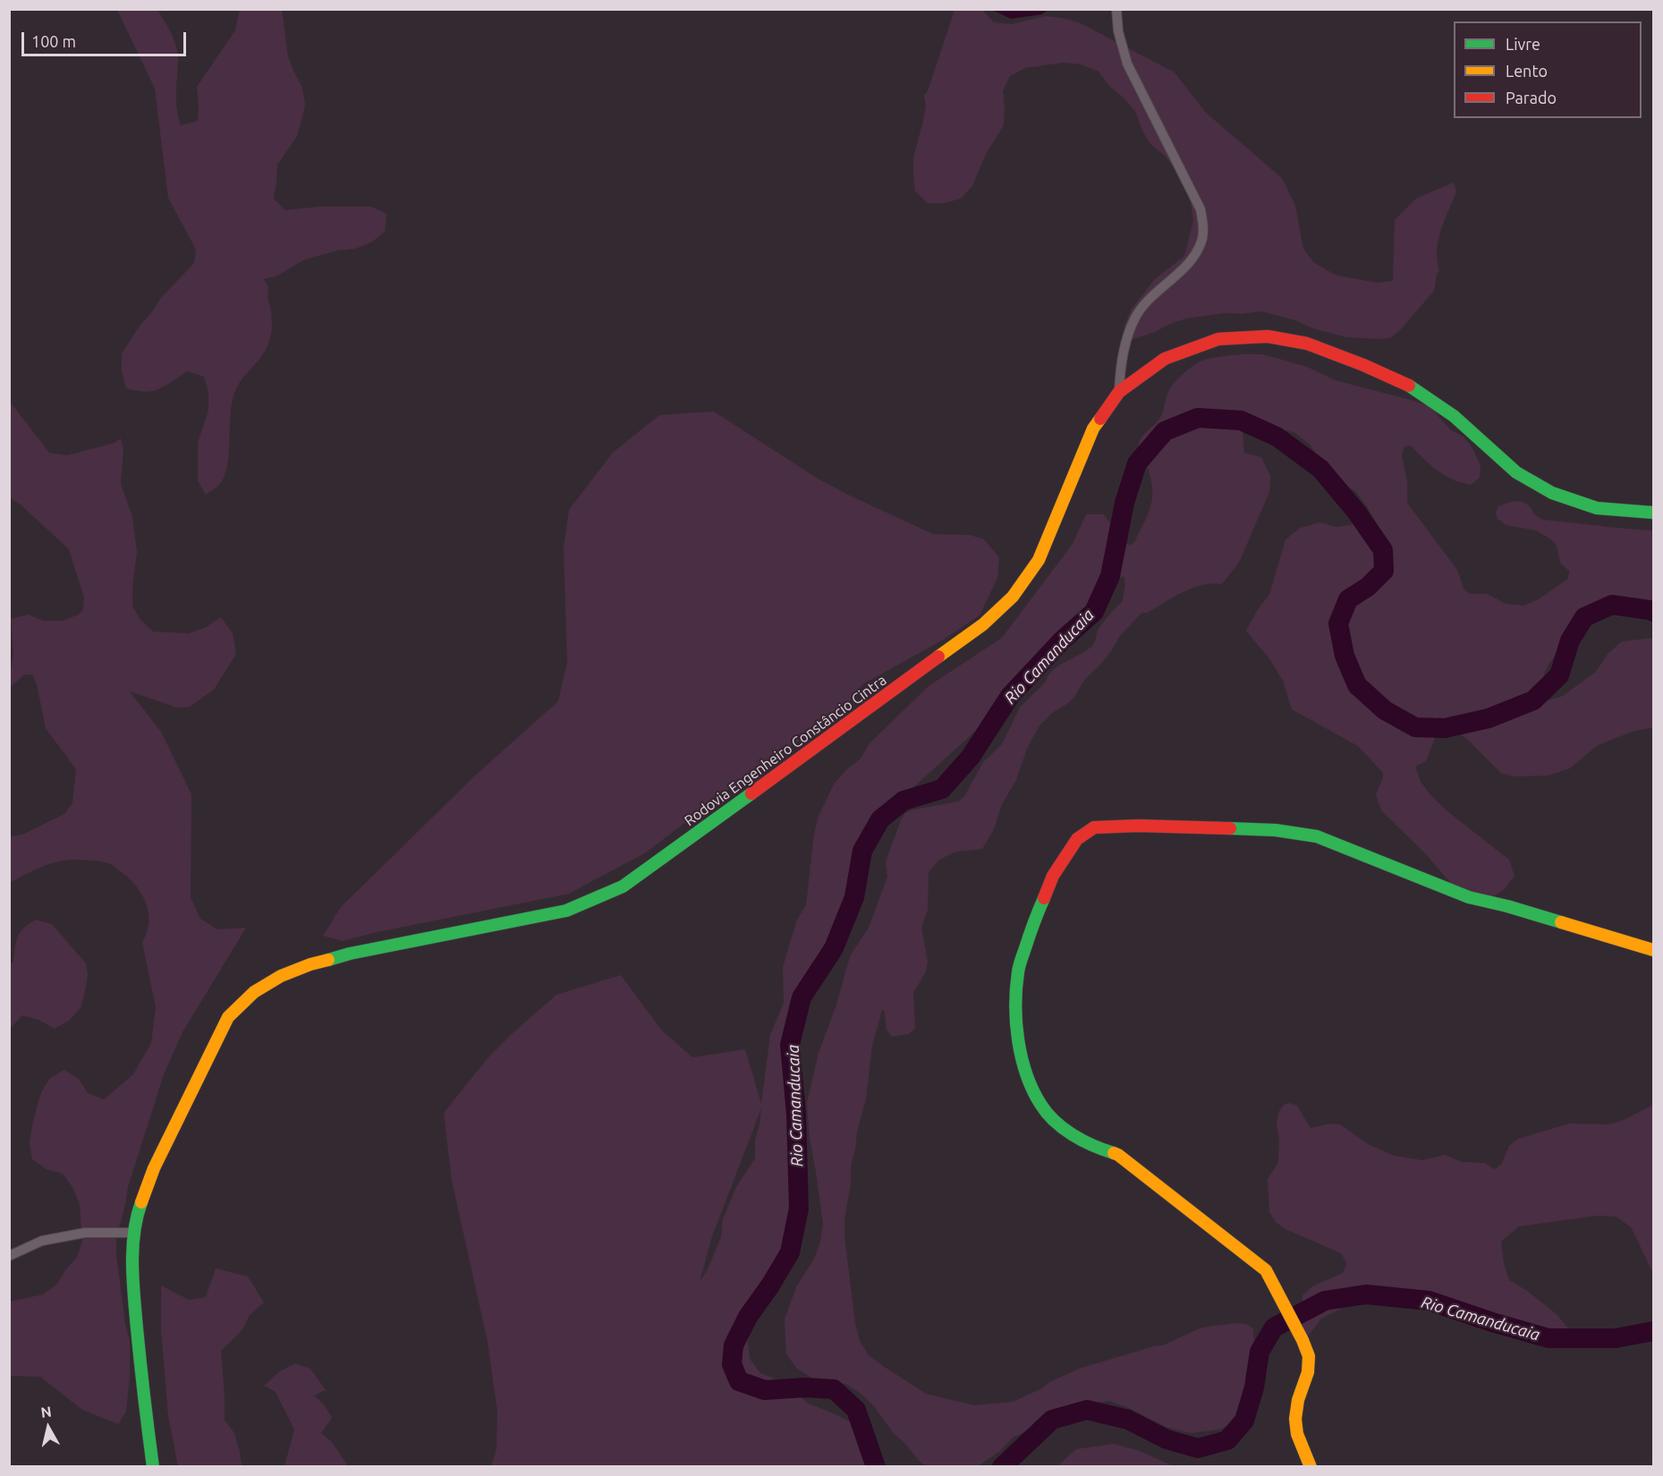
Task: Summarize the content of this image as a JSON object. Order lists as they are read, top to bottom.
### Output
{
  "streets": {
    "main road": ["Rodovia Engenheiro Constâncio Cintra"]
  },
  "water": ["Rio Camanducaia"],
  "legend": ["Livre", "Lento", "Parado"],
  "scale_bar": "100 m",
  "north": "top"
}
